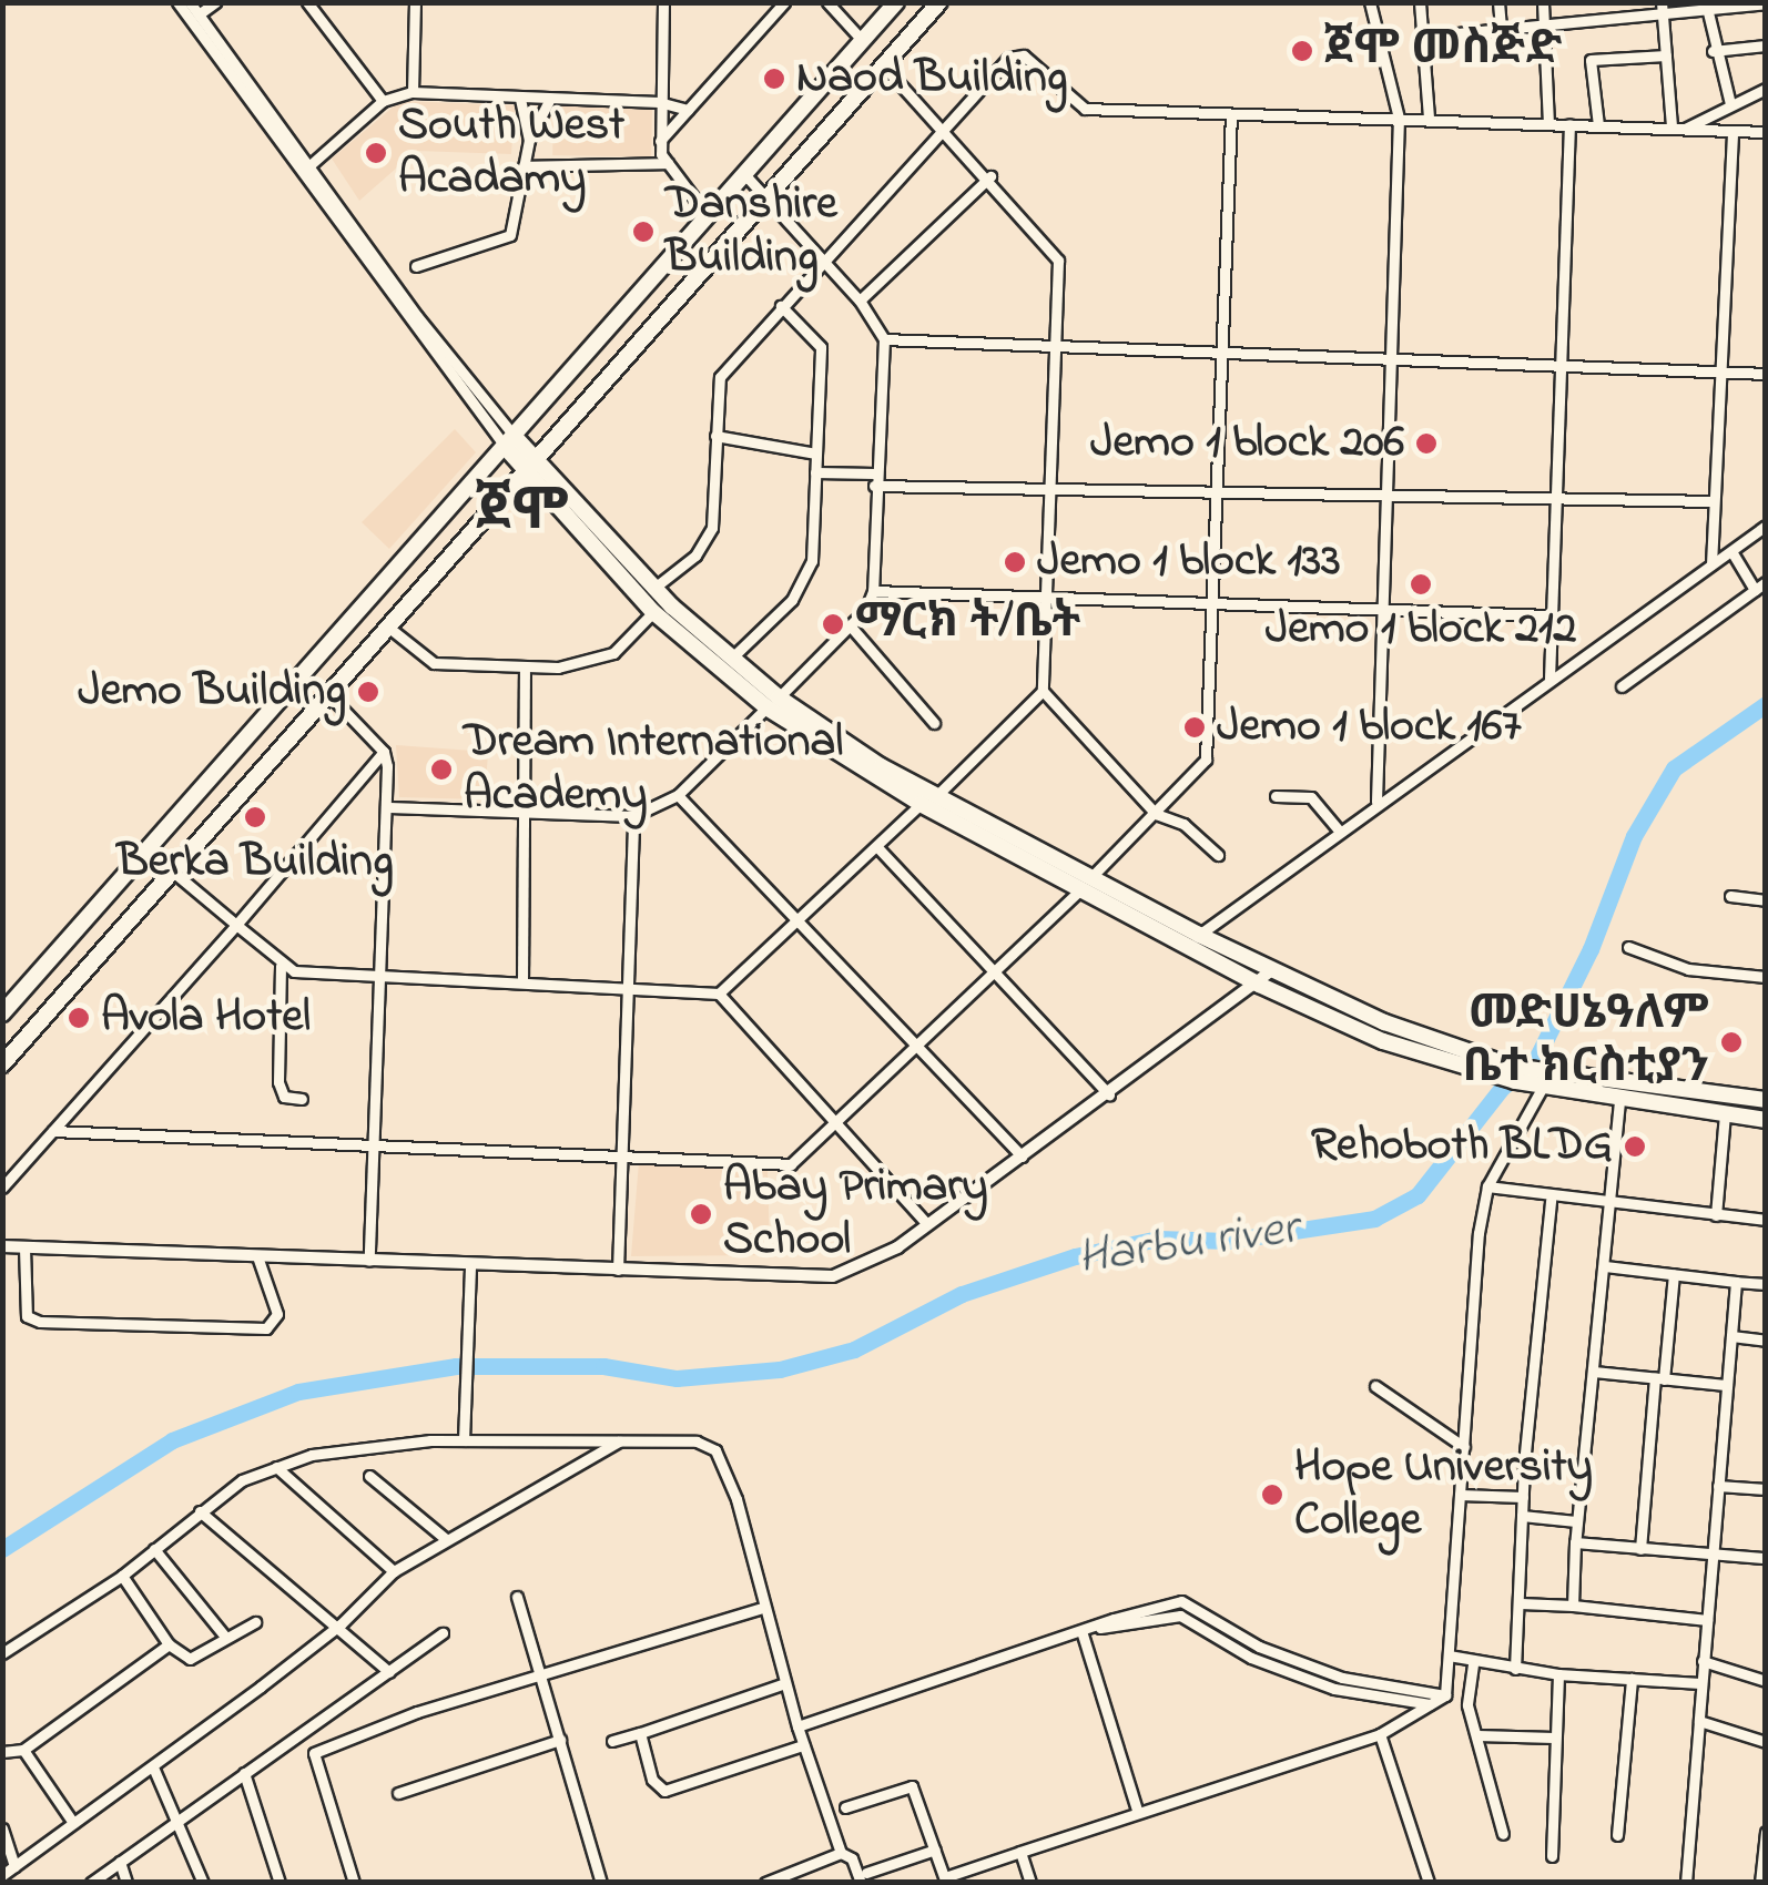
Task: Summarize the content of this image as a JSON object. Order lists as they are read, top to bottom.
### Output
{
  "districts": ["ጀሞ"],
  "water": ["Harbu river"],
  "places": [
    "ጀሞ መስጅድ",
    "Naod Building",
    "South West Acadamy",
    "Danshire Building",
    "Jemo 1 block 206",
    "Jemo 1 block 133",
    "Jemo 1 block 212",
    "ማርክ ት/ቤት",
    "Jemo Building",
    "Jemo 1 block 167",
    "Dream International Academy",
    "Berka Building",
    "Avola Hotel",
    "መድሀኔዓለም ቤተ ክርስቲያን",
    "Rehoboth BLDG",
    "Abay Primary School",
    "Hope University College"
  ]
}
